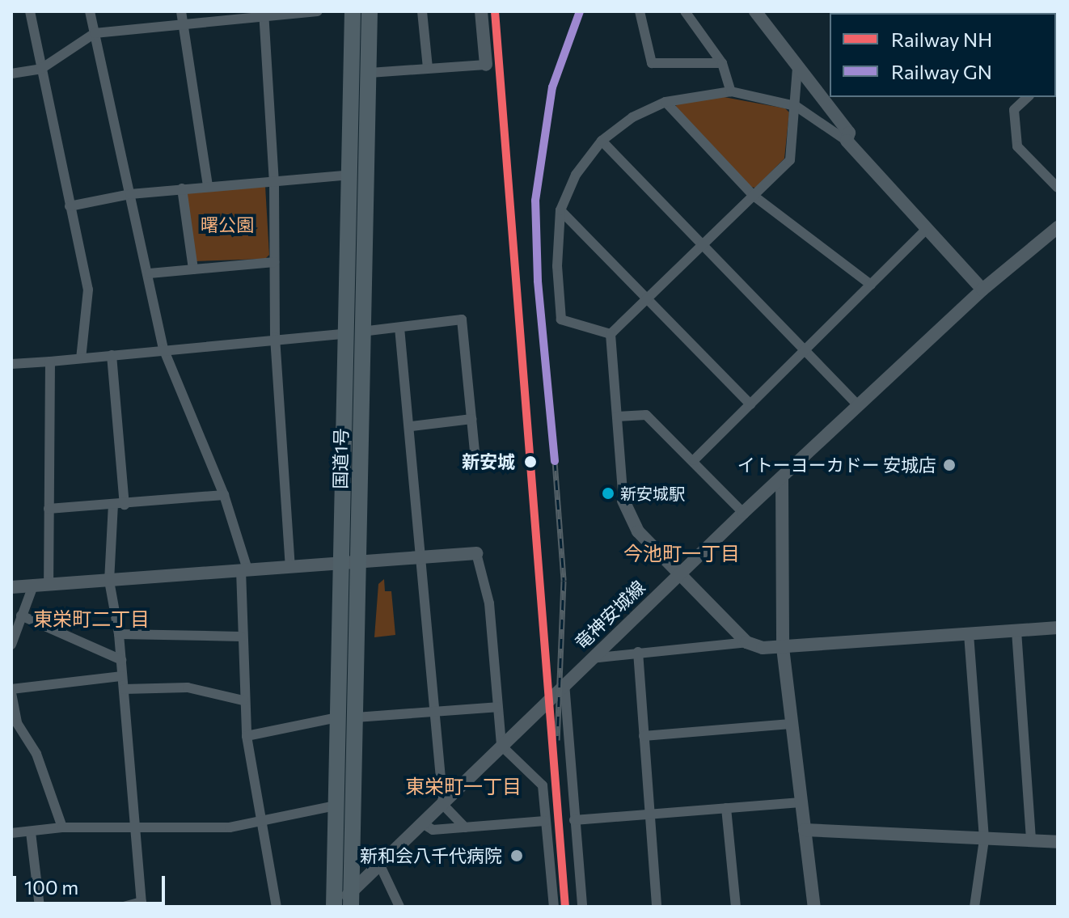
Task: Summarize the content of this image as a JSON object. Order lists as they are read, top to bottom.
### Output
{
  "streets": {
    "highway": ["国道1号"],
    "street": ["竜神安城線"]
  },
  "crossings": [
    ["国道1号", "竜神安城線"]
  ],
  "districts": ["今池町一丁目", "東栄町二丁目", "東栄町一丁目"],
  "parks": ["曙公園"],
  "places": [
    "新安城",
    "イトーヨーカドー 安城店",
    "新安城駅",
    "新和会八千代病院"
  ],
  "lines": ["rail line NH", "rail line GN"],
  "legend": ["Railway NH", "Railway GN"],
  "scale_bar": "100 m"
}
